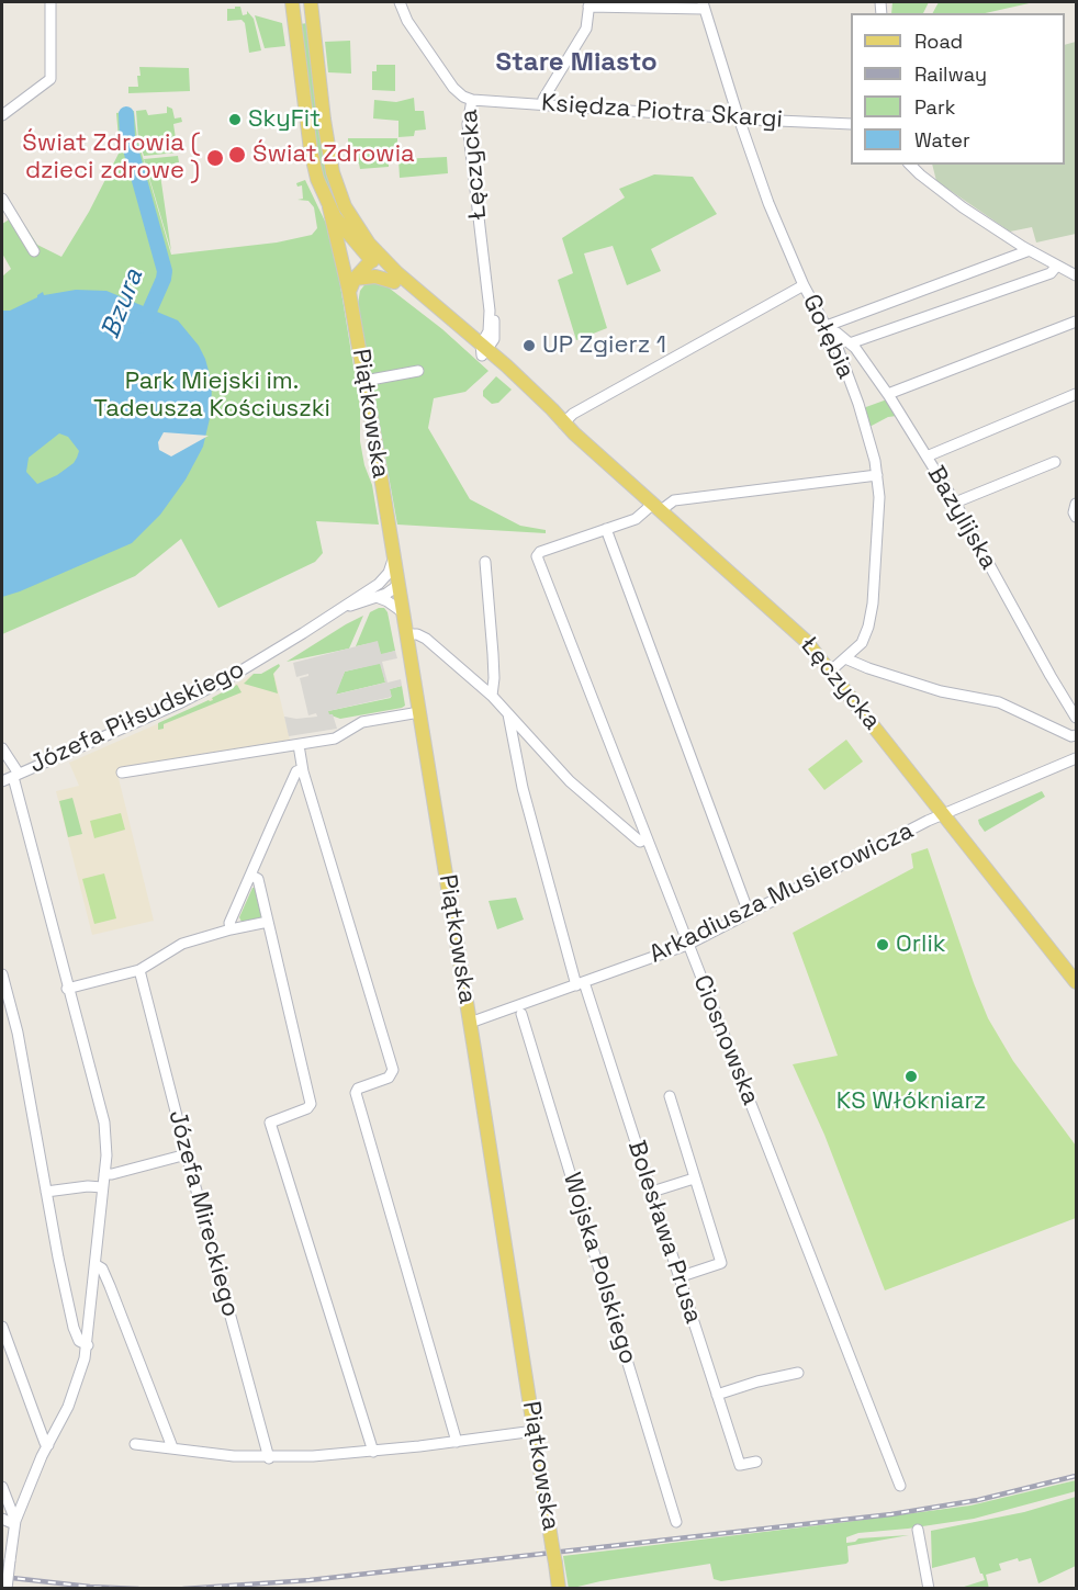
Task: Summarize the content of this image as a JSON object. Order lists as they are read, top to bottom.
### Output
{
  "streets": {
    "main road": ["Łęczycka", "Piątkowska"],
    "street": [
      "Księdza Piotra Skargi",
      "Gołębia",
      "Bazylijska",
      "Józefa Piłsudskiego",
      "Arkadiusza Musierowicza",
      "Ciosnowska",
      "Józefa Mireckiego",
      "Bolesława Prusa",
      "Wojska Polskiego"
    ]
  },
  "crossings": [
    ["Księdza Piotra Skargi", "Łęczycka"],
    ["Księdza Piotra Skargi", "Gołębia"],
    ["Łęczycka", "Gołębia"],
    ["Łęczycka", "Arkadiusza Musierowicza"],
    ["Gołębia", "Bazylijska"],
    ["Piątkowska", "Józefa Piłsudskiego"],
    ["Piątkowska", "Arkadiusza Musierowicza"],
    ["Arkadiusza Musierowicza", "Ciosnowska"],
    ["Arkadiusza Musierowicza", "Bolesława Prusa"]
  ],
  "districts": ["Stare Miasto"],
  "water": ["Bzura"],
  "parks": ["Park Miejski im. Tadeusza Kościuszki"],
  "places": [
    "SkyFit",
    "Świat Zdrowia",
    "Świat Zdrowia ( dzieci zdrowe )",
    "UP Zgierz 1",
    "Orlik",
    "KS Włókniarz"
  ],
  "legend": [
    "Road",
    "Railway",
    "Park",
    "Water"
  ]
}
